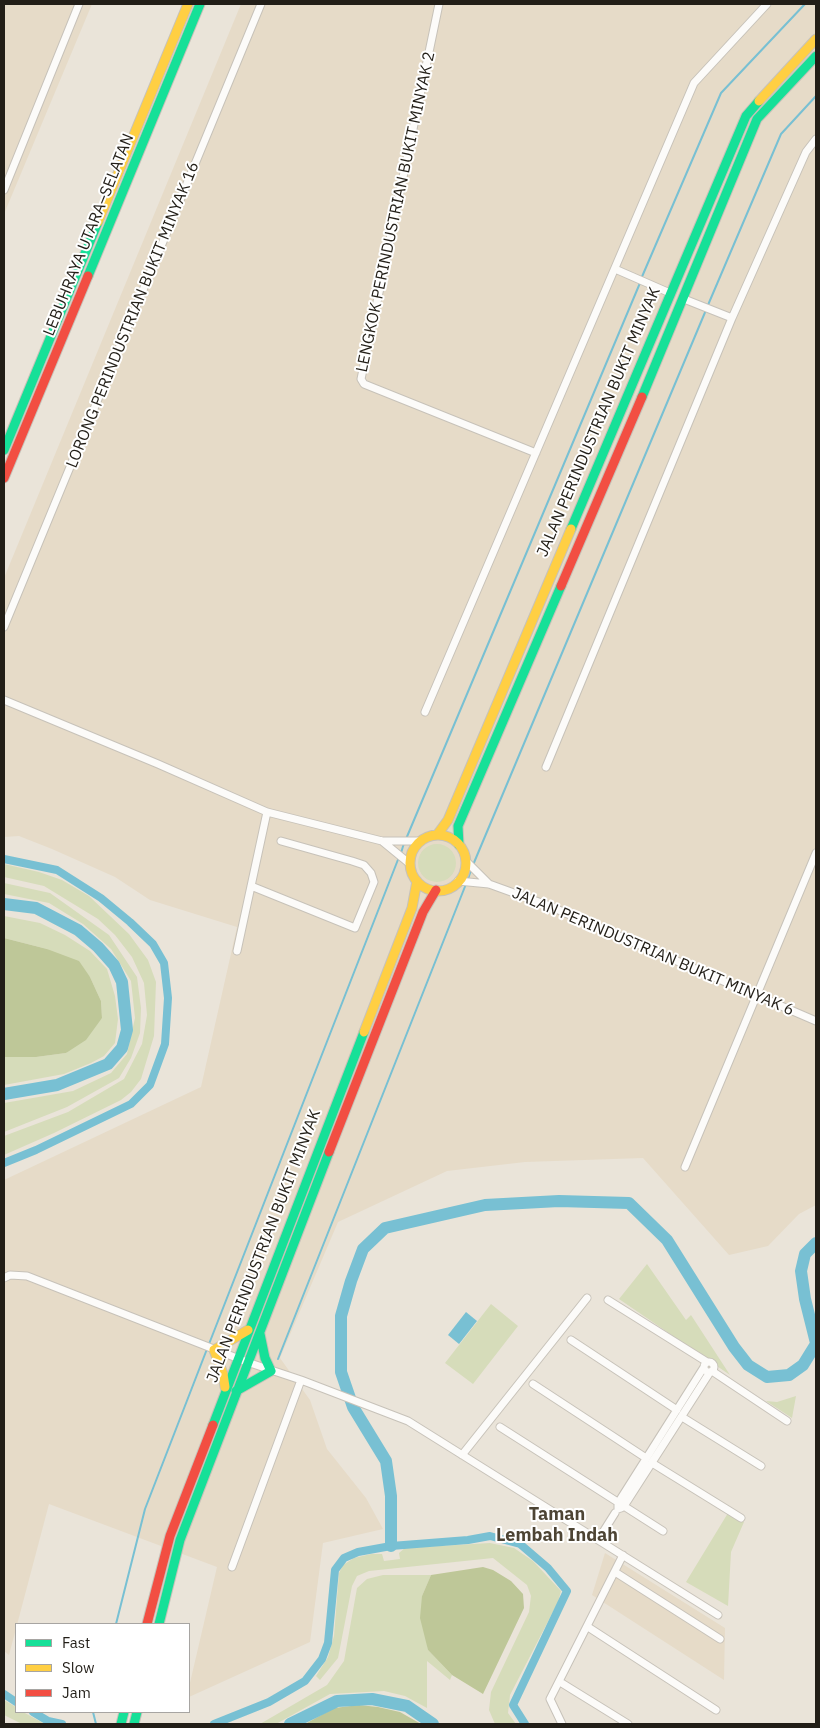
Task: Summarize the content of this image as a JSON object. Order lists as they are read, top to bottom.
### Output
{
  "streets": {
    "main road": ["LEBUHRAYA UTARA–SELATAN", "JALAN PERINDUSTRIAN BUKIT MINYAK"],
    "street": ["LENGKOK PERINDUSTRIAN BUKIT MINYAK 2", "LORONG PERINDUSTRIAN BUKIT MINYAK 16", "JALAN PERINDUSTRIAN BUKIT MINYAK 6"]
  },
  "districts": ["Taman Lembah Indah"],
  "legend": ["Fast", "Slow", "Jam"]
}
